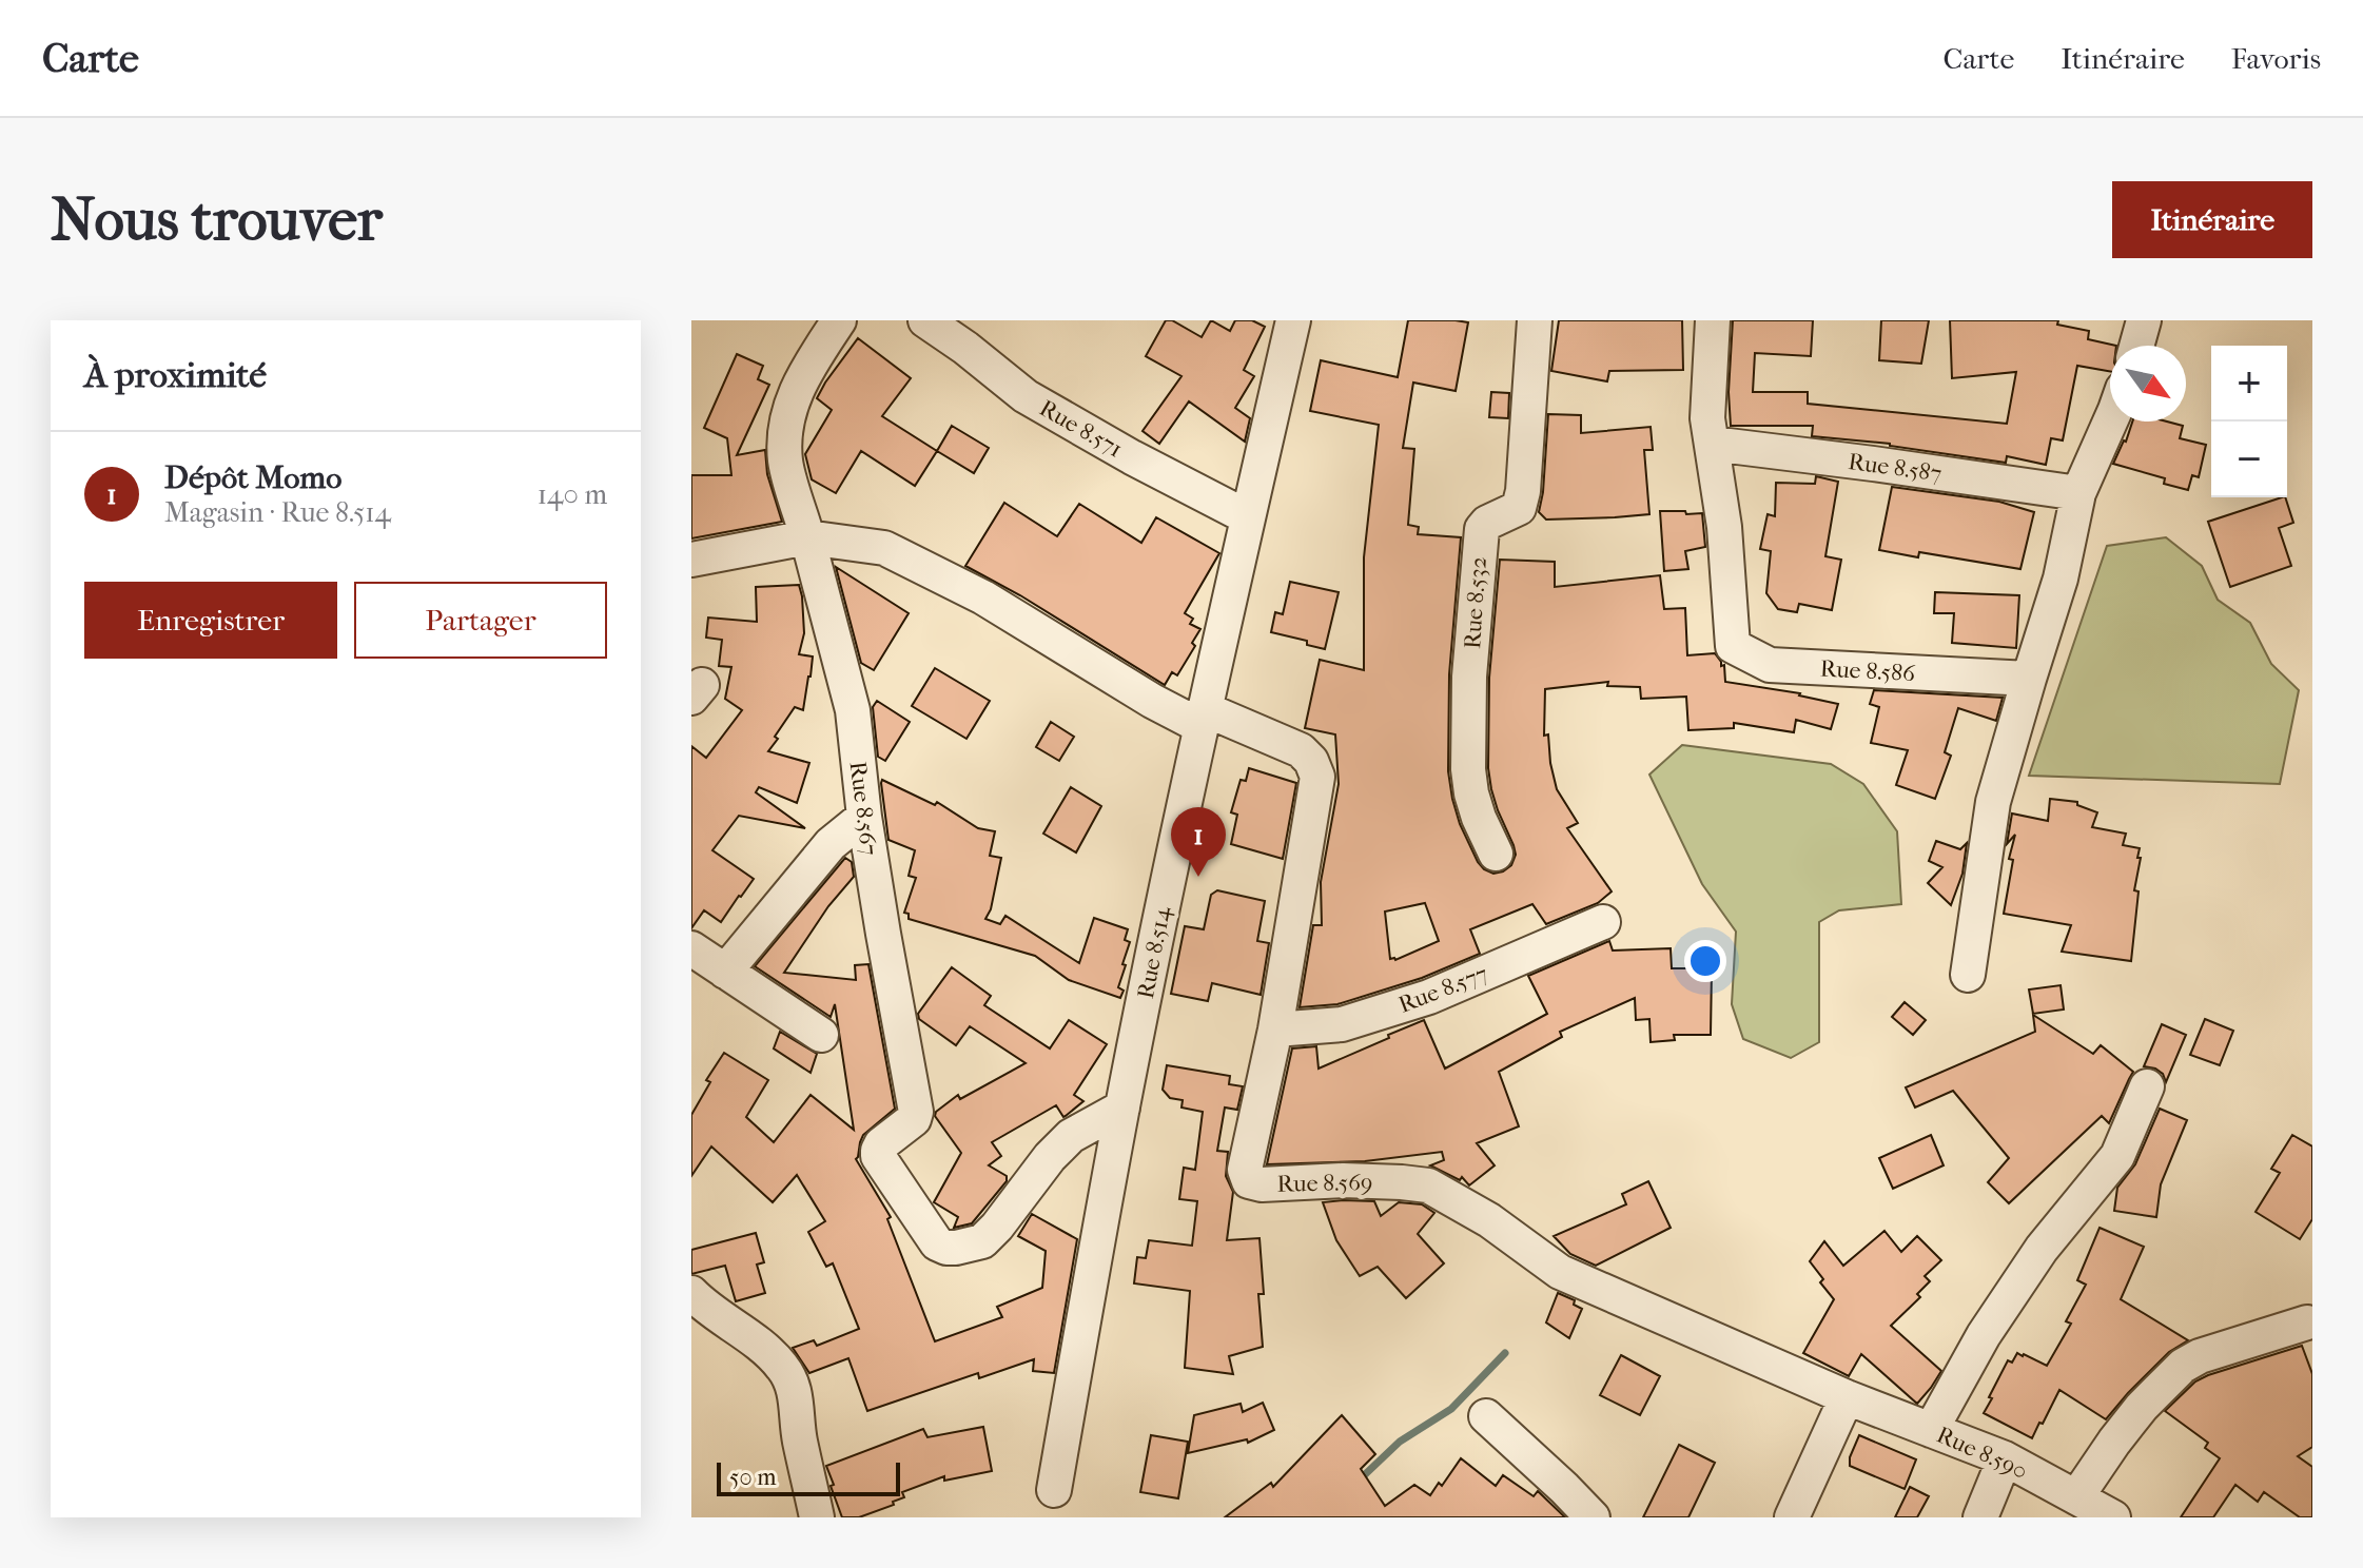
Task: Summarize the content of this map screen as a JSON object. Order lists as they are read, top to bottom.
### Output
{
  "streets": {
    "street": [
      "Rue 8.571",
      "Rue 8.587",
      "Rue 8.532",
      "Rue 8.586",
      "Rue 8.567",
      "Rue 8.514",
      "Rue 8.577",
      "Rue 8.569",
      "Rue 8.590"
    ]
  },
  "crossings": [
    ["Rue 8.571", "Rue 8.514"],
    ["Rue 8.587", "Rue 8.586"],
    ["Rue 8.567", "Rue 8.514"],
    ["Rue 8.514", "Rue 8.569"],
    ["Rue 8.577", "Rue 8.569"],
    ["Rue 8.569", "Rue 8.590"]
  ],
  "scale_bar": "50 m",
  "north": "bottom right",
  "page": {
    "header": "Carte",
    "nav": ["Carte", "Itinéraire", "Favoris"],
    "buttons": [
      "Itinéraire",
      ["Enregistrer", "Partager"]
    ],
    "title": "Nous trouver",
    "heading": "À proximité",
    "map_buttons": ["+", "−"],
    "list": [
      {
        "mark": "1",
        "name": "Dépôt Momo",
        "note": "Magasin · Rue 8.514",
        "value": "140 m"
      }
    ],
    "pins": "1",
    "scale": "50 m"
  }
}
